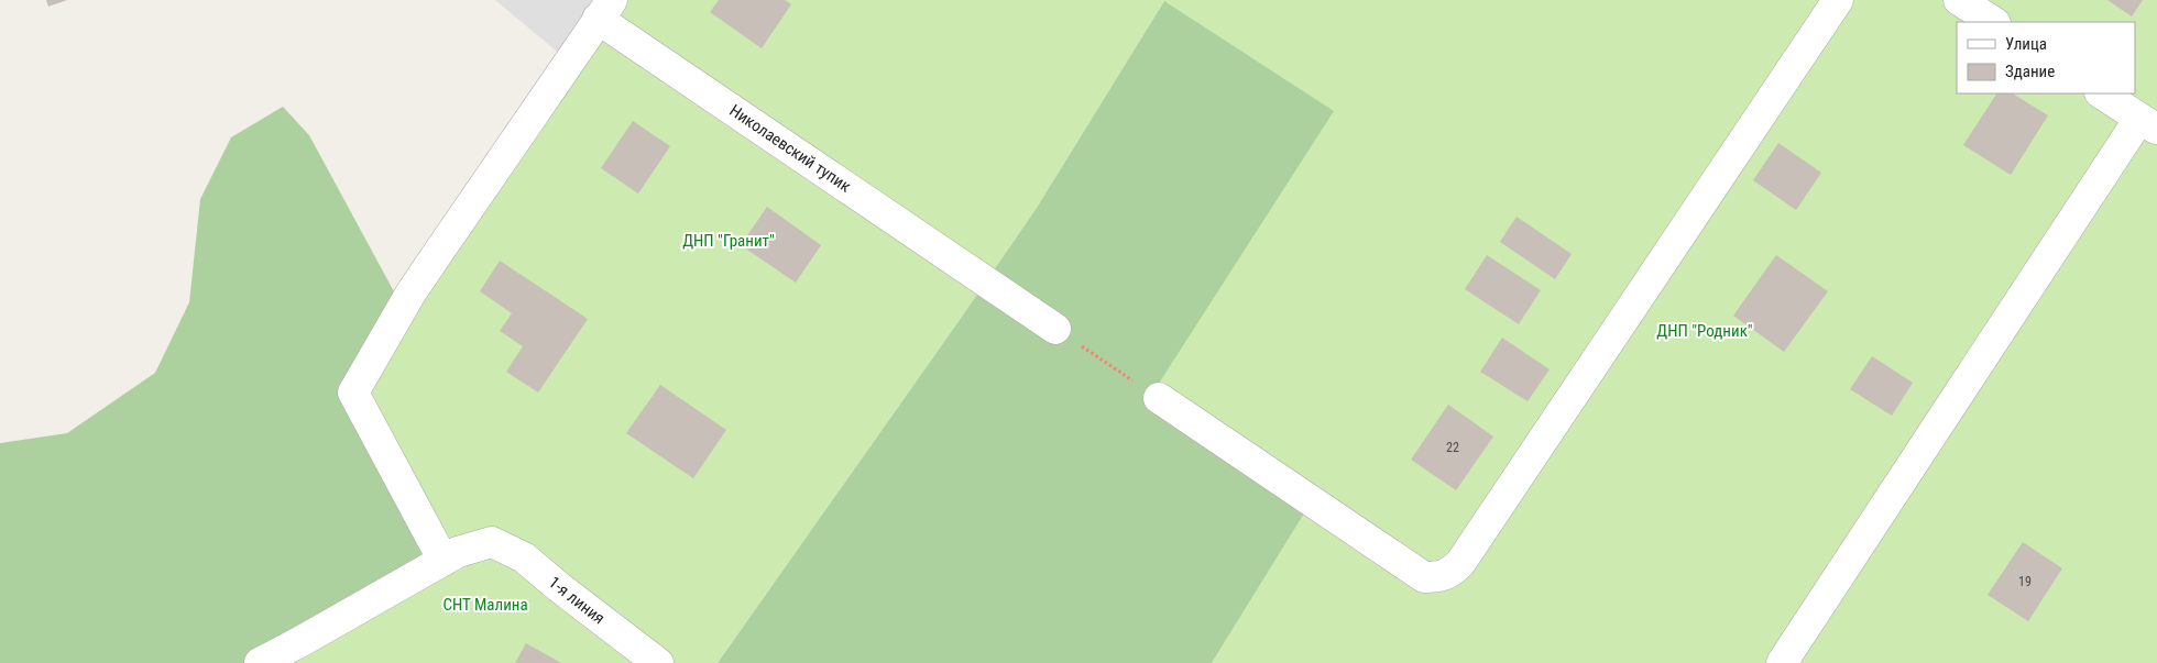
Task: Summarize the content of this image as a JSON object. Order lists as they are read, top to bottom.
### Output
{
  "streets": {
    "street": ["Николаевский тупик", "1-я линия"]
  },
  "parks": ["ДНП \"Гранит\"", "ДНП \"Родник\"", "СНТ Малина"],
  "house_numbers": ["22", "19"],
  "legend": ["Улица", "Здание"]
}
